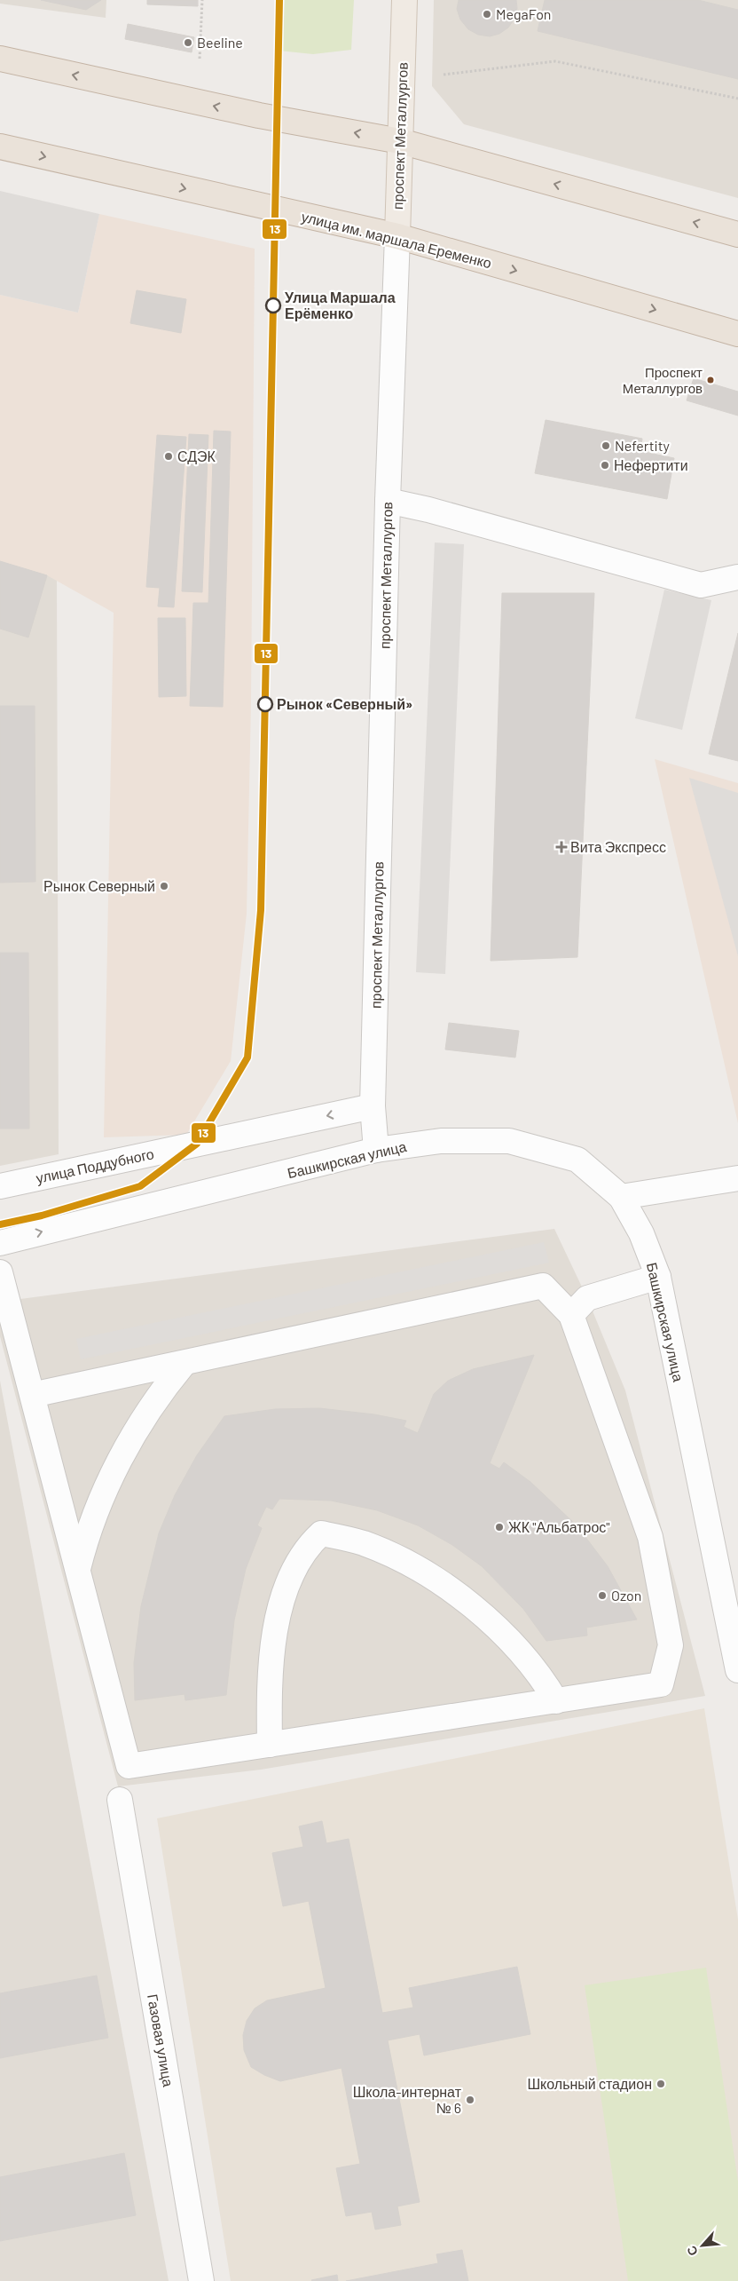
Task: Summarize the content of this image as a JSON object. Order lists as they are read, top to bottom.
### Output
{
  "streets": {
    "highway": ["улица им. маршала Еременко"],
    "main road": ["проспект Металлургов"],
    "street": ["Башкирская улица", "улица Поддубного", "Газовая улица"]
  },
  "crossings": [
    ["проспект Металлургов", "улица им. маршала Еременко"],
    ["проспект Металлургов", "Башкирская улица"],
    ["проспект Металлургов", "улица Поддубного"]
  ],
  "places": {
    "other": [
      "MegaFon",
      "Beeline",
      "Улица Маршала Ерёменко",
      "Проспект Металлургов",
      "Nefertity",
      "СДЭК",
      "Нефертити",
      "Рынок «Северный»",
      "Рынок Северный",
      "ЖК \"Альбатрос\"",
      "Ozon",
      "Школьный стадион",
      "Школа-интернат № 6"
    ],
    "health": ["Вита Экспресс"]
  },
  "lines": ["transit line 13"],
  "north": "bottom left"
}
